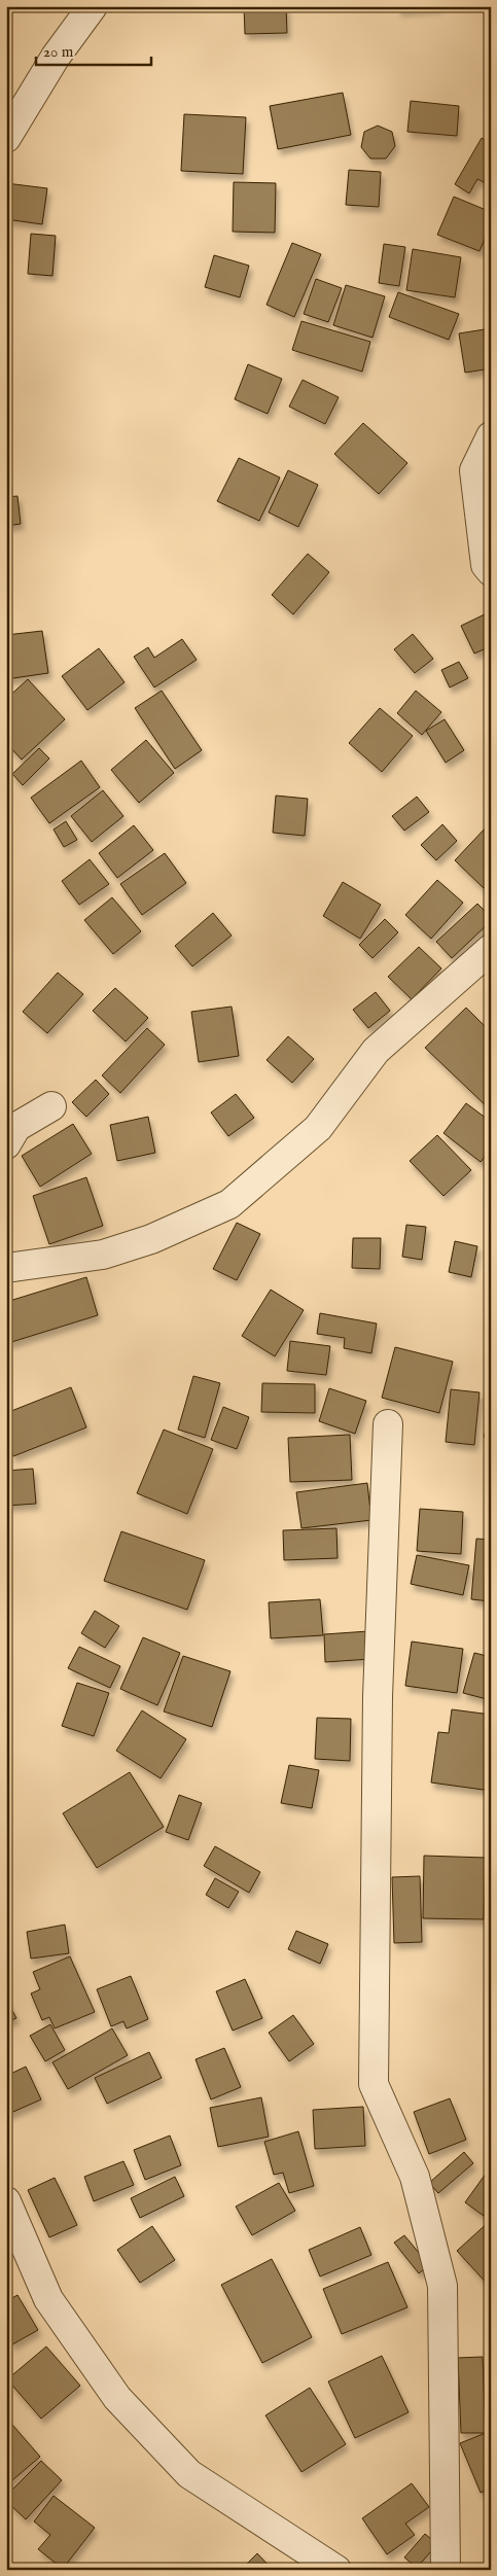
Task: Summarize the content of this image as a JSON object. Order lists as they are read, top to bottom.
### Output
{
  "scale_bar": "20 m"
}
